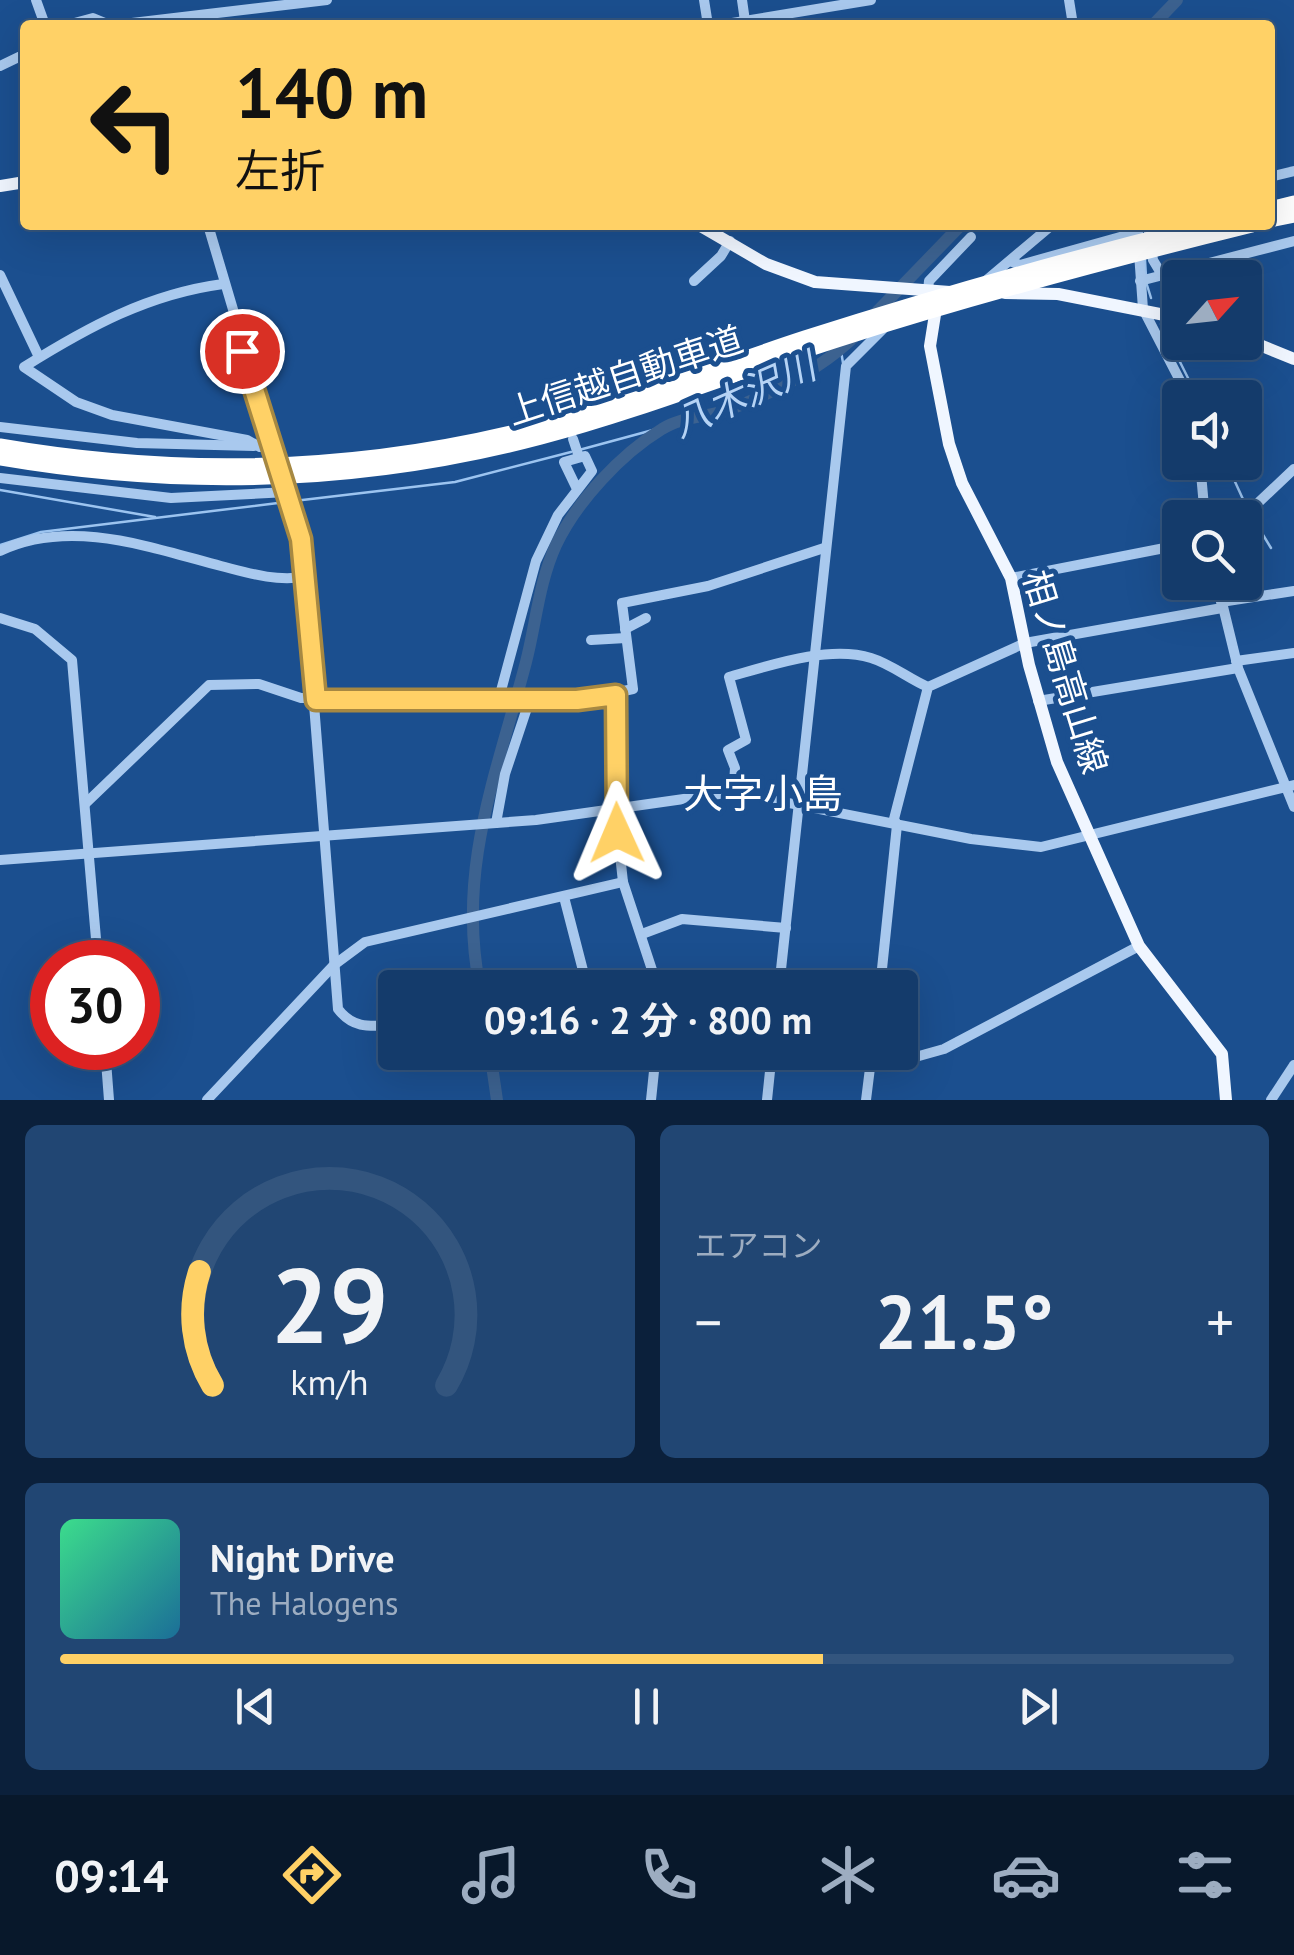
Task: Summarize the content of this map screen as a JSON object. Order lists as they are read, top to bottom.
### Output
{
  "streets": {
    "highway": ["上信越自動車道"],
    "main road": ["相ノ島高山線"]
  },
  "districts": ["大字小島"],
  "water": ["八木沢川"],
  "north": "top right",
  "page": {
    "turn": ["140 m", "左折"],
    "limit": "30",
    "trip": "09:16 · 2 分 · 800 m",
    "tile": "エアコン",
    "heat": ["−", "21.5°", "+"],
    "song": ["Night Drive", "The Halogens"],
    "tabs": "09:14",
    "gauge": ["29", "km/h"]
  }
}
